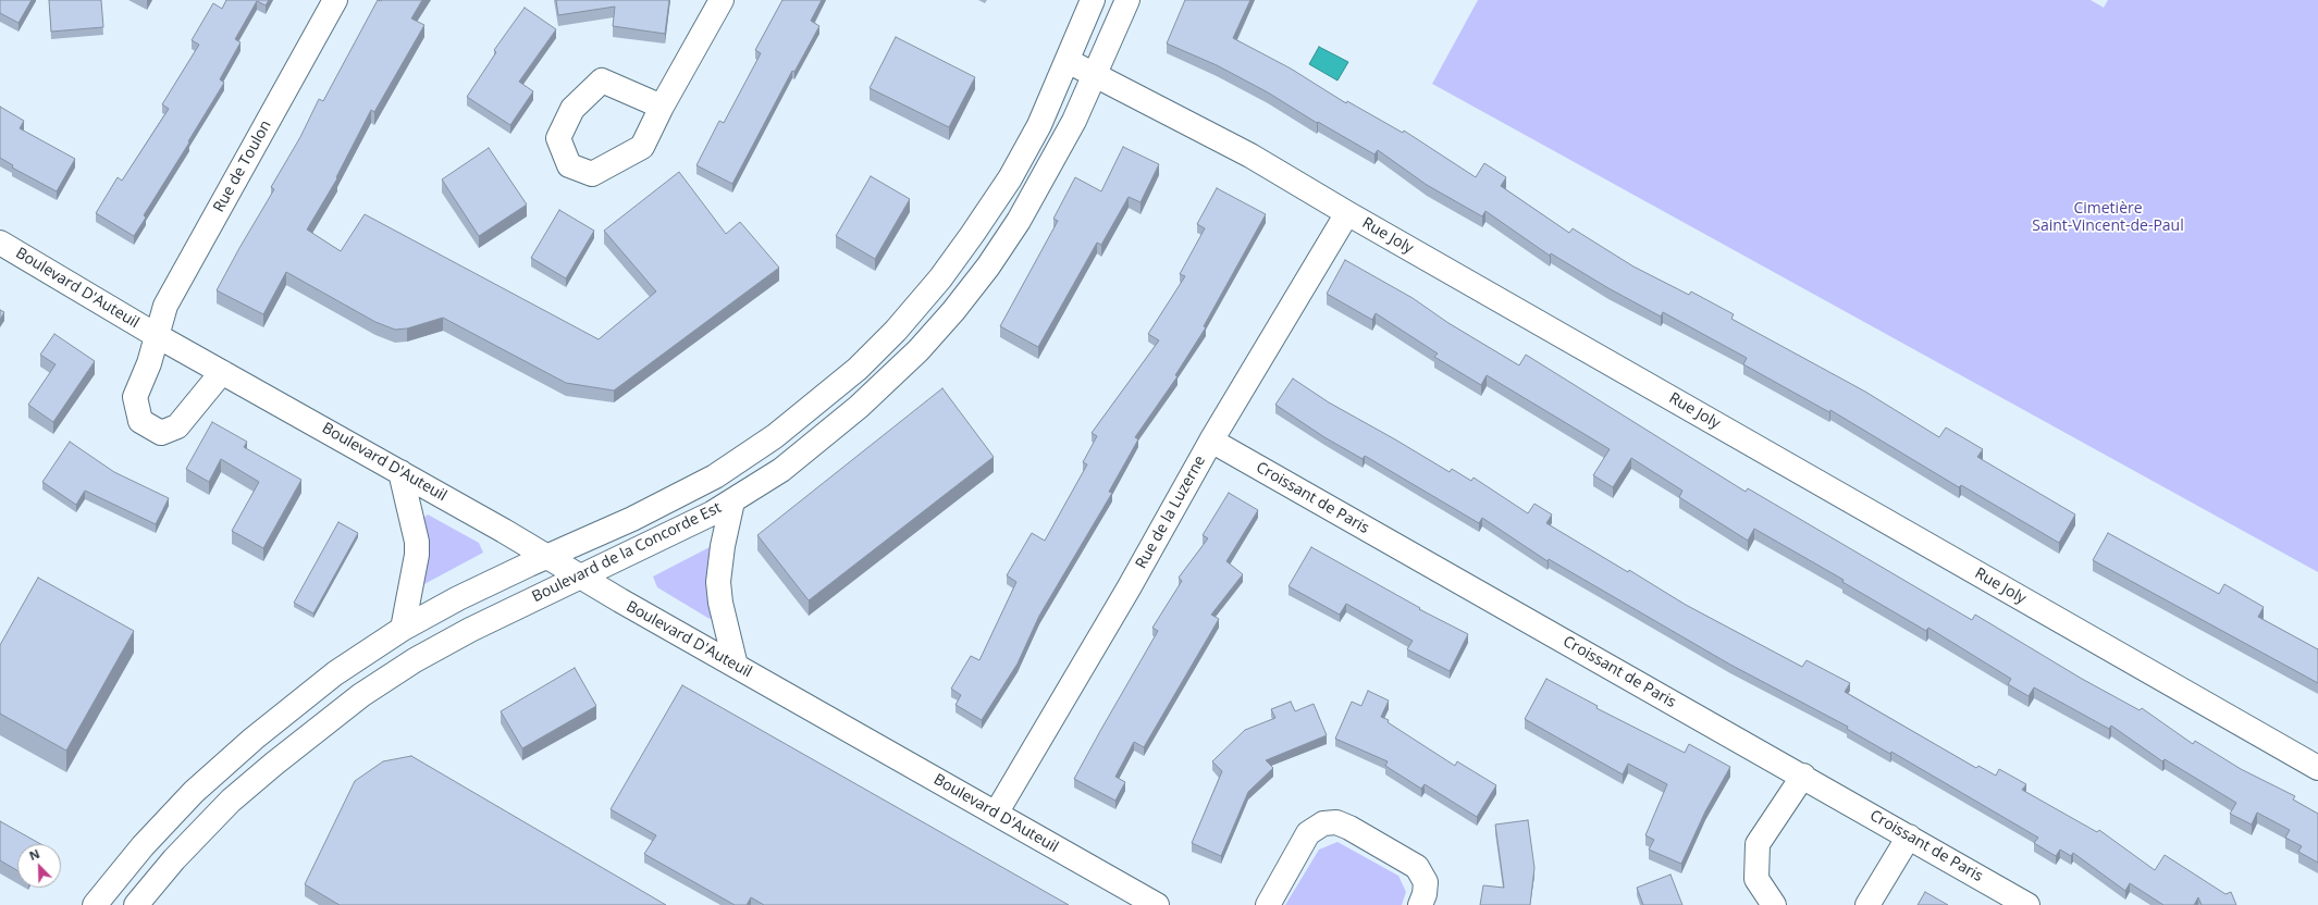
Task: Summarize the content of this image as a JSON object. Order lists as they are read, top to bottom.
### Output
{
  "streets": {
    "street": [
      "Rue de Toulon",
      "Rue Joly",
      "Boulevard D'Auteuil",
      "Croissant de Paris",
      "Rue de la Luzerne",
      "Boulevard de la Concorde Est"
    ]
  },
  "crossings": [
    ["Rue de Toulon", "Boulevard D'Auteuil"],
    ["Rue Joly", "Rue de la Luzerne"],
    ["Rue Joly", "Boulevard de la Concorde Est"],
    ["Boulevard D'Auteuil", "Rue de la Luzerne"],
    ["Boulevard D'Auteuil", "Boulevard de la Concorde Est"],
    ["Croissant de Paris", "Rue de la Luzerne"]
  ],
  "parks": ["Cimetière Saint-Vincent-de-Paul"],
  "north": "top left"
}
